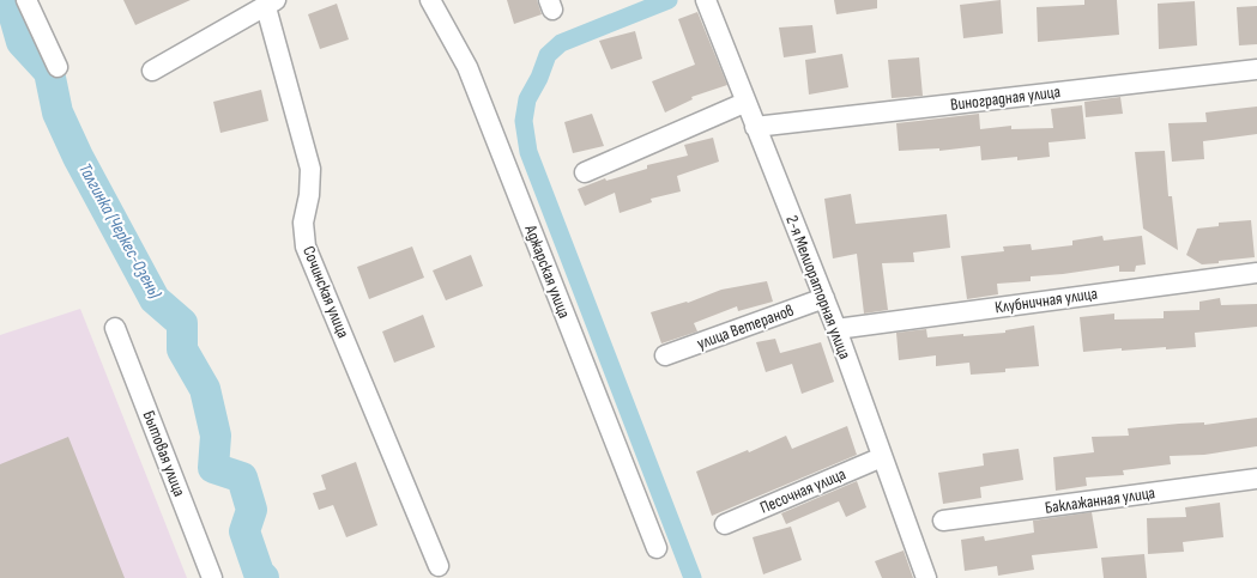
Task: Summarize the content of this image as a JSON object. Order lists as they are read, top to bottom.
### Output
{
  "streets": {
    "street": [
      "Виноградная улица",
      "Аджарская улица",
      "2-я Мелиораторная улица",
      "Сочинская улица",
      "Клубничная улица",
      "улица Ветеранов",
      "Бытовая улица",
      "Песочная улица",
      "Баклажанная улица"
    ]
  },
  "crossings": [
    ["Виноградная улица", "2-я Мелиораторная улица"],
    ["2-я Мелиораторная улица", "Клубничная улица"],
    ["2-я Мелиораторная улица", "улица Ветеранов"],
    ["2-я Мелиораторная улица", "Песочная улица"]
  ],
  "water": ["Талгинка (Черкес-Озень)"]
}
